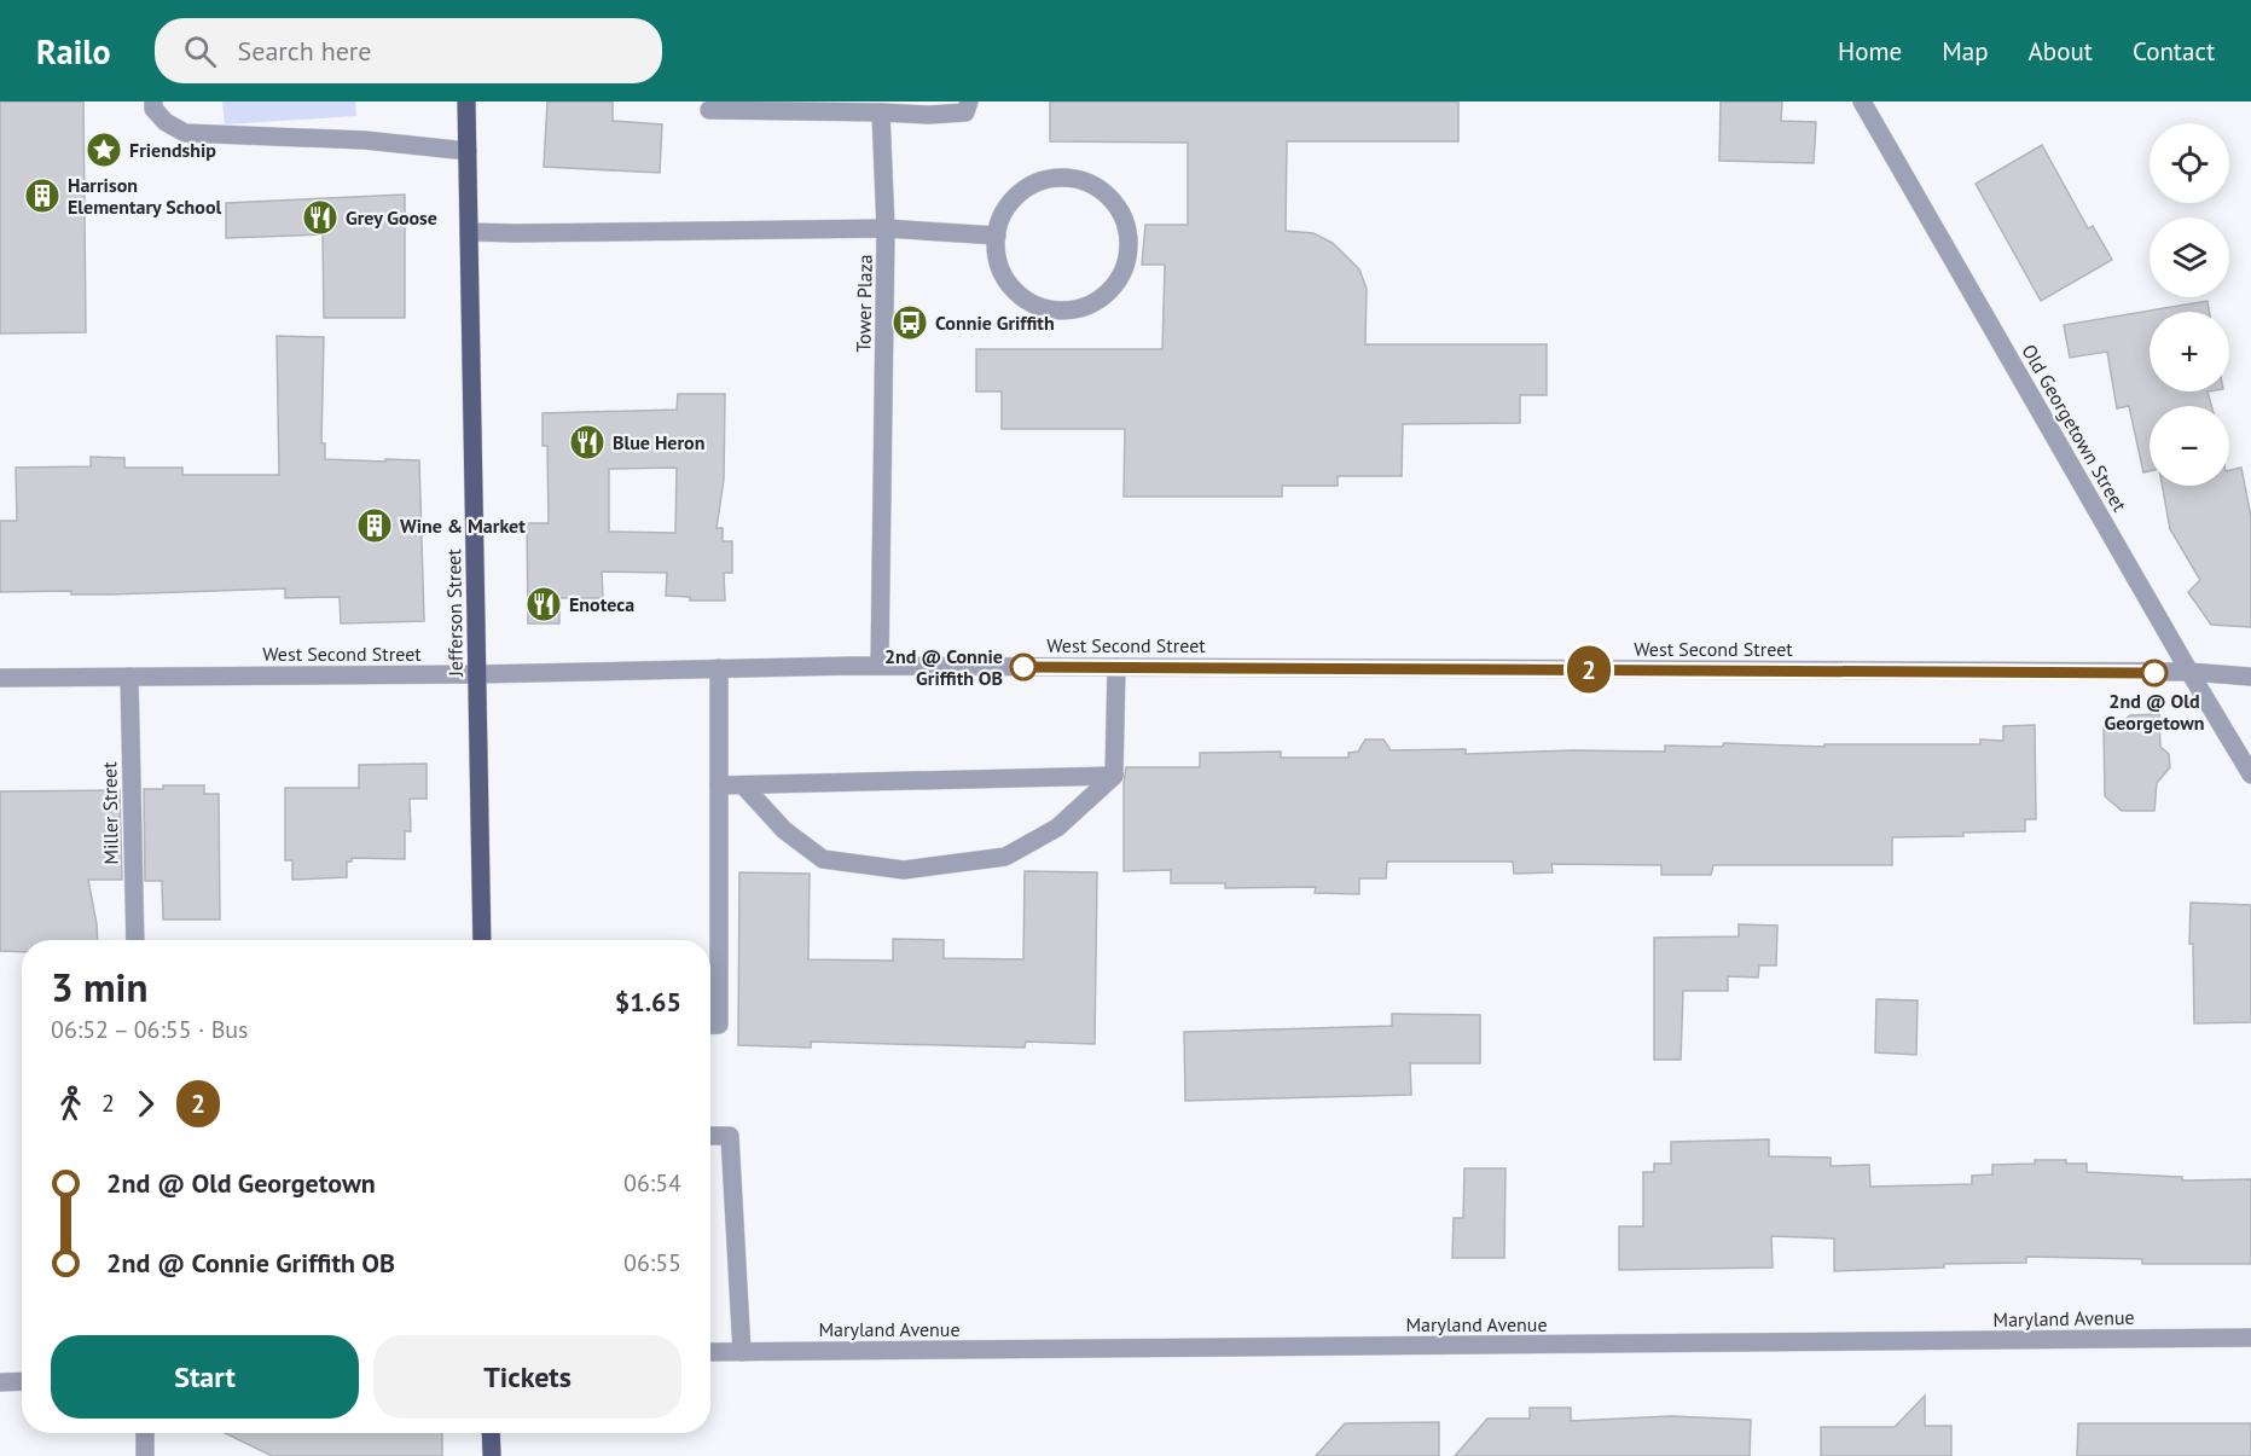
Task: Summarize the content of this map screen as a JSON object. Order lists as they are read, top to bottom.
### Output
{
  "streets": {
    "main road": ["Jefferson Street"],
    "street": [
      "Tower Plaza",
      "Old Georgetown Street",
      "West Second Street",
      "Miller Street",
      "Maryland Avenue"
    ]
  },
  "crossings": [
    ["Tower Plaza", "Jefferson Street"],
    ["Tower Plaza", "West Second Street"],
    ["Old Georgetown Street", "West Second Street"],
    ["Jefferson Street", "West Second Street"],
    ["West Second Street", "Miller Street"]
  ],
  "places": {
    "place": ["Friendship"],
    "building": ["Harrison Elementary School", "Wine & Market"],
    "restaurant": ["Grey Goose", "Blue Heron", "Enoteca"],
    "bus stop": ["Connie Griffith"],
    "other": ["2nd @ Connie Griffith OB", "2nd @ Old Georgetown"]
  },
  "lines": ["bus line 2"],
  "page": {
    "header": "Railo",
    "search": "Search here",
    "nav": [
      "Home",
      "Map",
      "About",
      "Contact"
    ],
    "on_map": "2",
    "map_buttons": ["+", "−"],
    "heading": ["3 min", "06:52 – 06:55 · Bus", "$1.65"],
    "legs": ["2", "2"],
    "list": [
      {
        "name": "2nd @ Old Georgetown",
        "value": "06:54"
      },
      {
        "name": "2nd @ Connie Griffith OB",
        "value": "06:55"
      }
    ],
    "buttons": ["Start", "Tickets"]
  }
}
